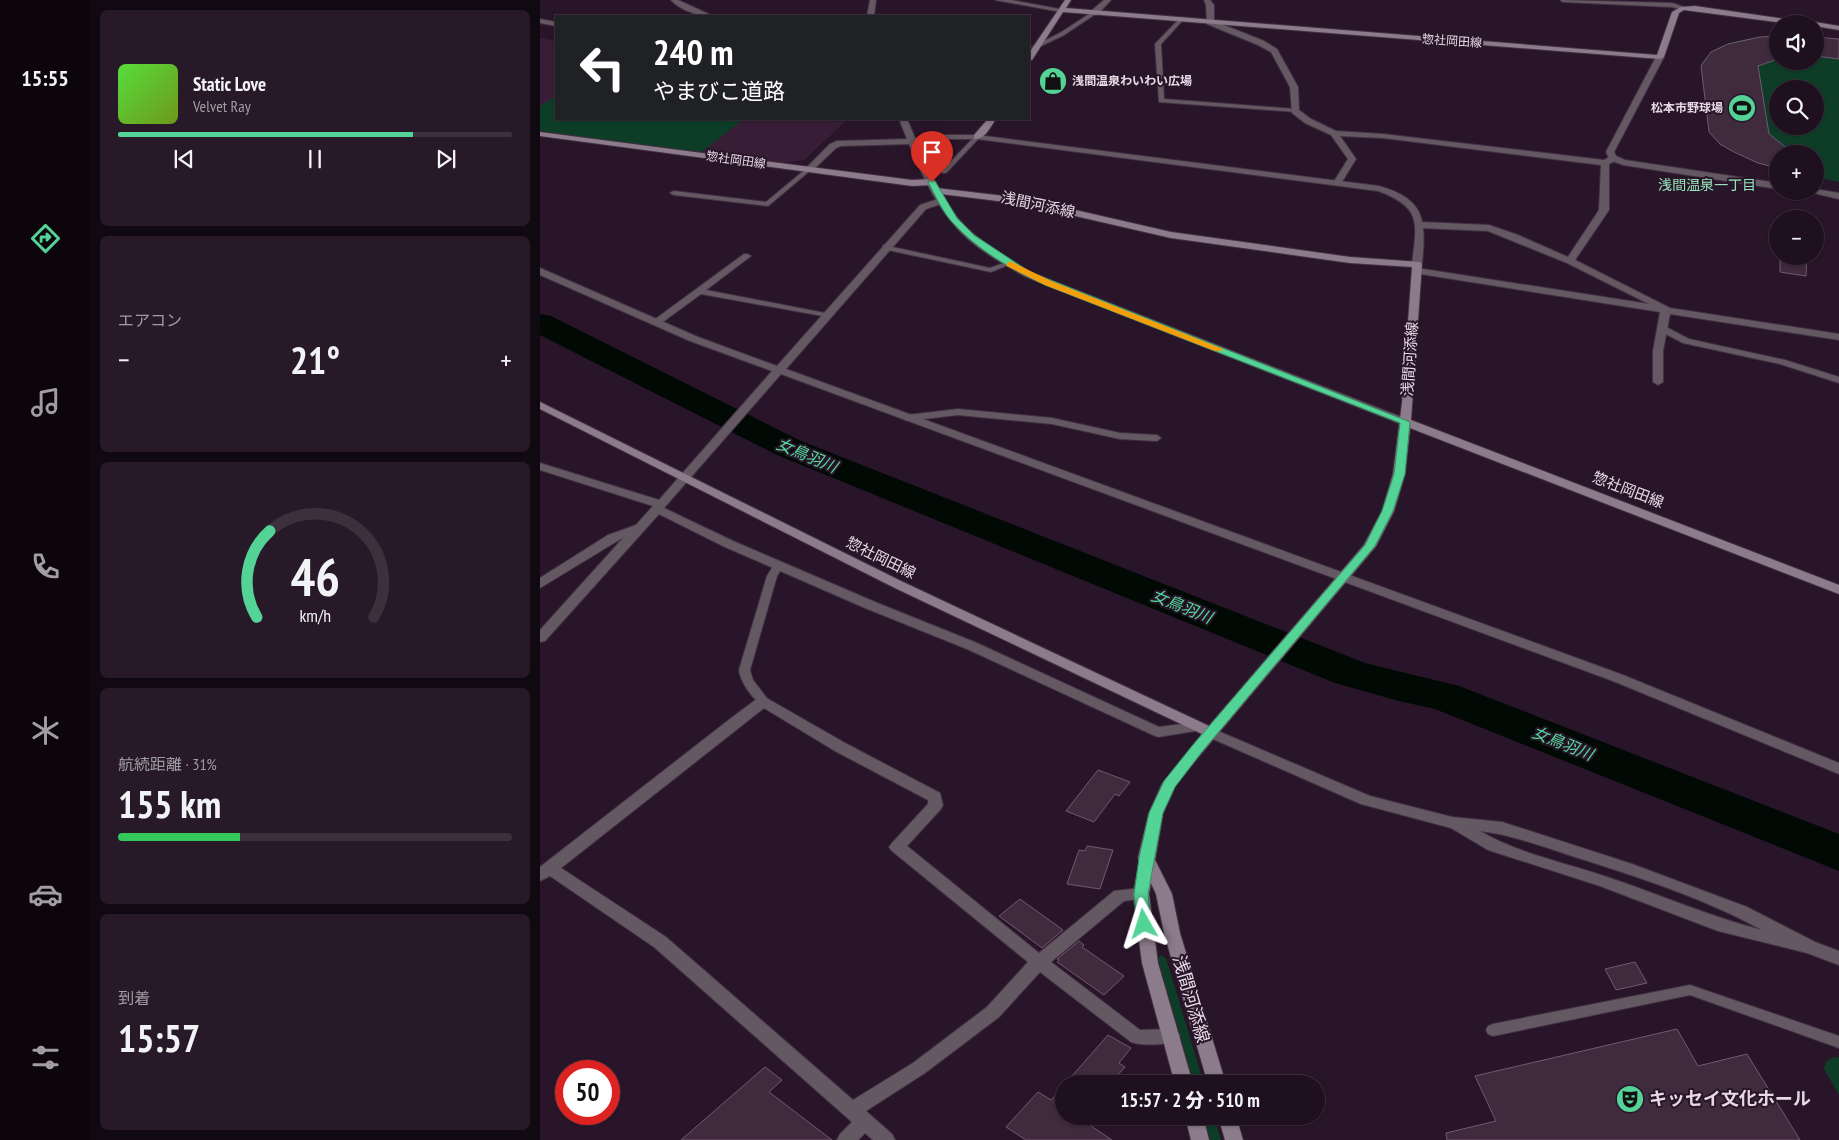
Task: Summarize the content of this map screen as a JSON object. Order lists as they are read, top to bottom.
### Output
{
  "streets": {
    "main road": ["惣社岡田線", "浅間河添線"]
  },
  "crossings": [
    ["惣社岡田線", "浅間河添線"]
  ],
  "districts": ["浅間温泉一丁目"],
  "water": ["女鳥羽川"],
  "places": {
    "shop": ["浅間温泉わいわい広場"],
    "sports": ["松本市野球場"],
    "theatre": ["キッセイ文化ホール"]
  },
  "page": {
    "tabs": "15:55",
    "map_buttons": ["+", "−"],
    "turn": ["240 m", "やまびこ道路"],
    "song": ["Static Love", "Velvet Ray"],
    "tile": [
      "エアコン",
      ["航続距離 · 31%", "155 km"],
      ["到着", "15:57"]
    ],
    "heat": ["−", "21°", "+"],
    "limit": "50",
    "trip": "15:57 · 2 分 · 510 m",
    "gauge": ["46", "km/h"]
  }
}
